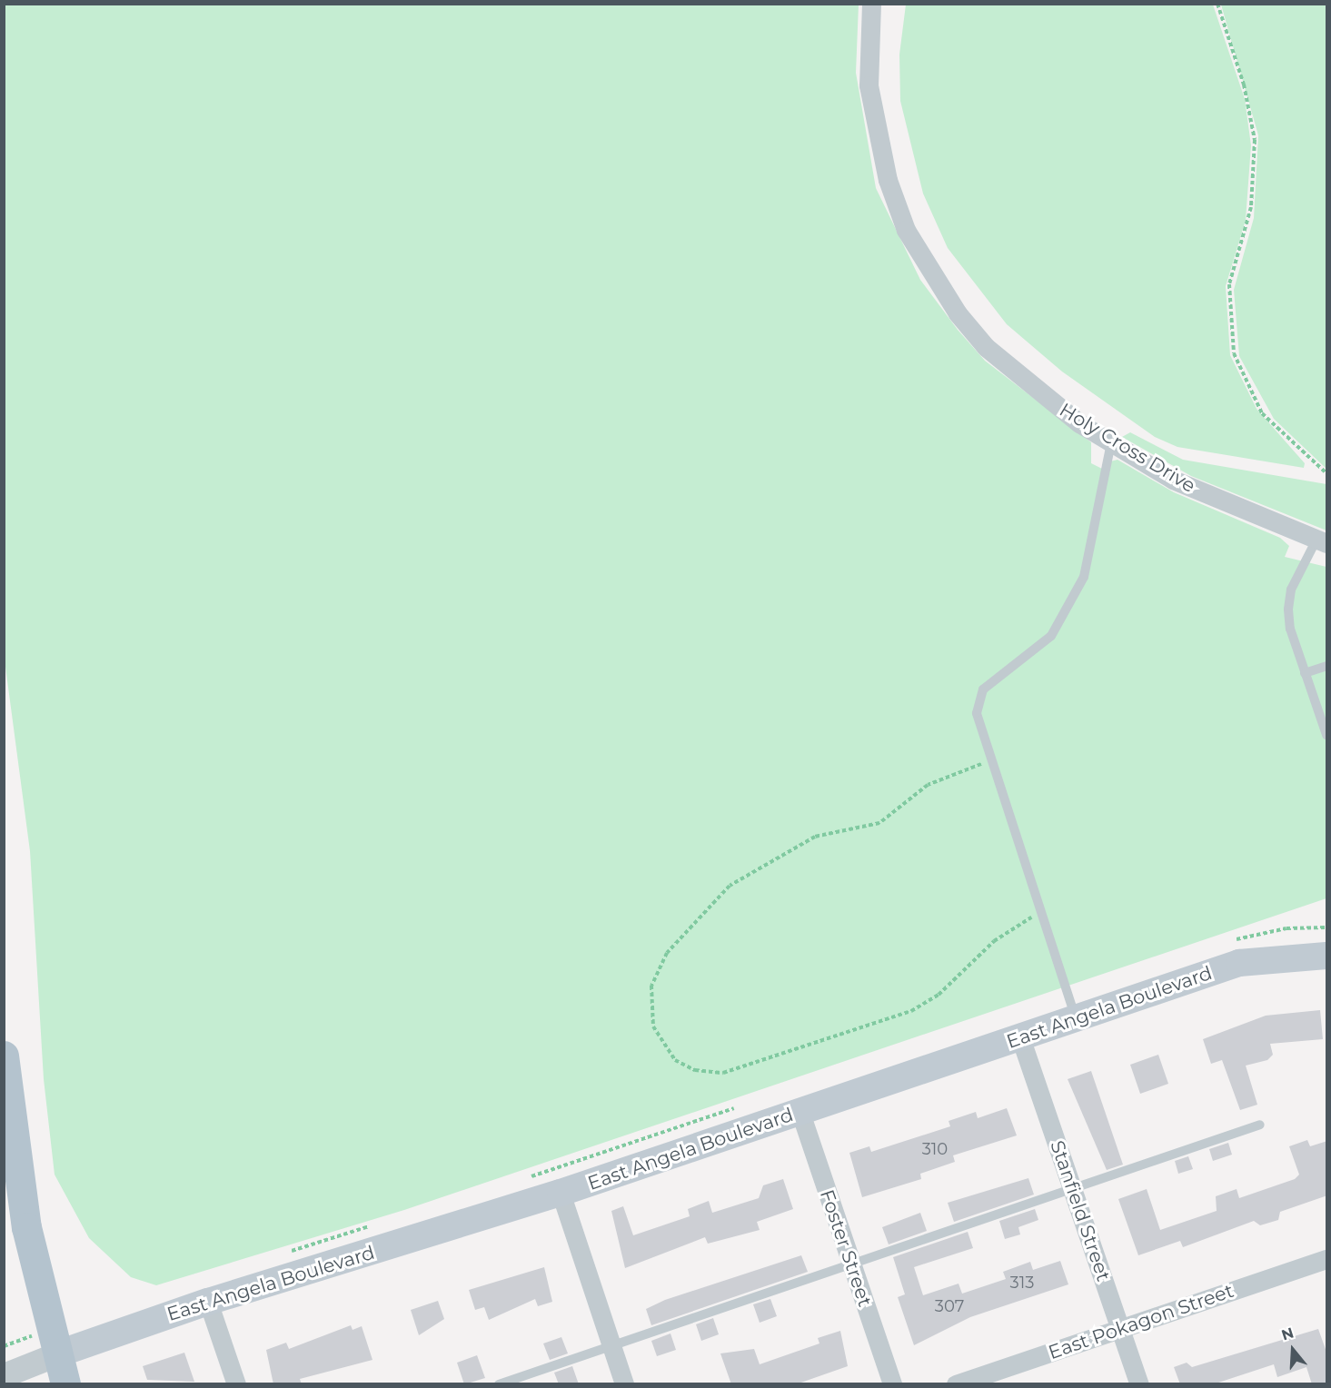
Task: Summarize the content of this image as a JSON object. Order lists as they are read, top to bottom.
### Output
{
  "streets": {
    "main road": ["East Angela Boulevard"],
    "street": [
      "Holy Cross Drive",
      "Stanfield Street",
      "Foster Street",
      "East Pokagon Street"
    ]
  },
  "crossings": [
    ["East Angela Boulevard", "Stanfield Street"],
    ["East Angela Boulevard", "Foster Street"],
    ["Stanfield Street", "East Pokagon Street"]
  ],
  "house_numbers": ["310", "313", "307"],
  "north": "top"
}
